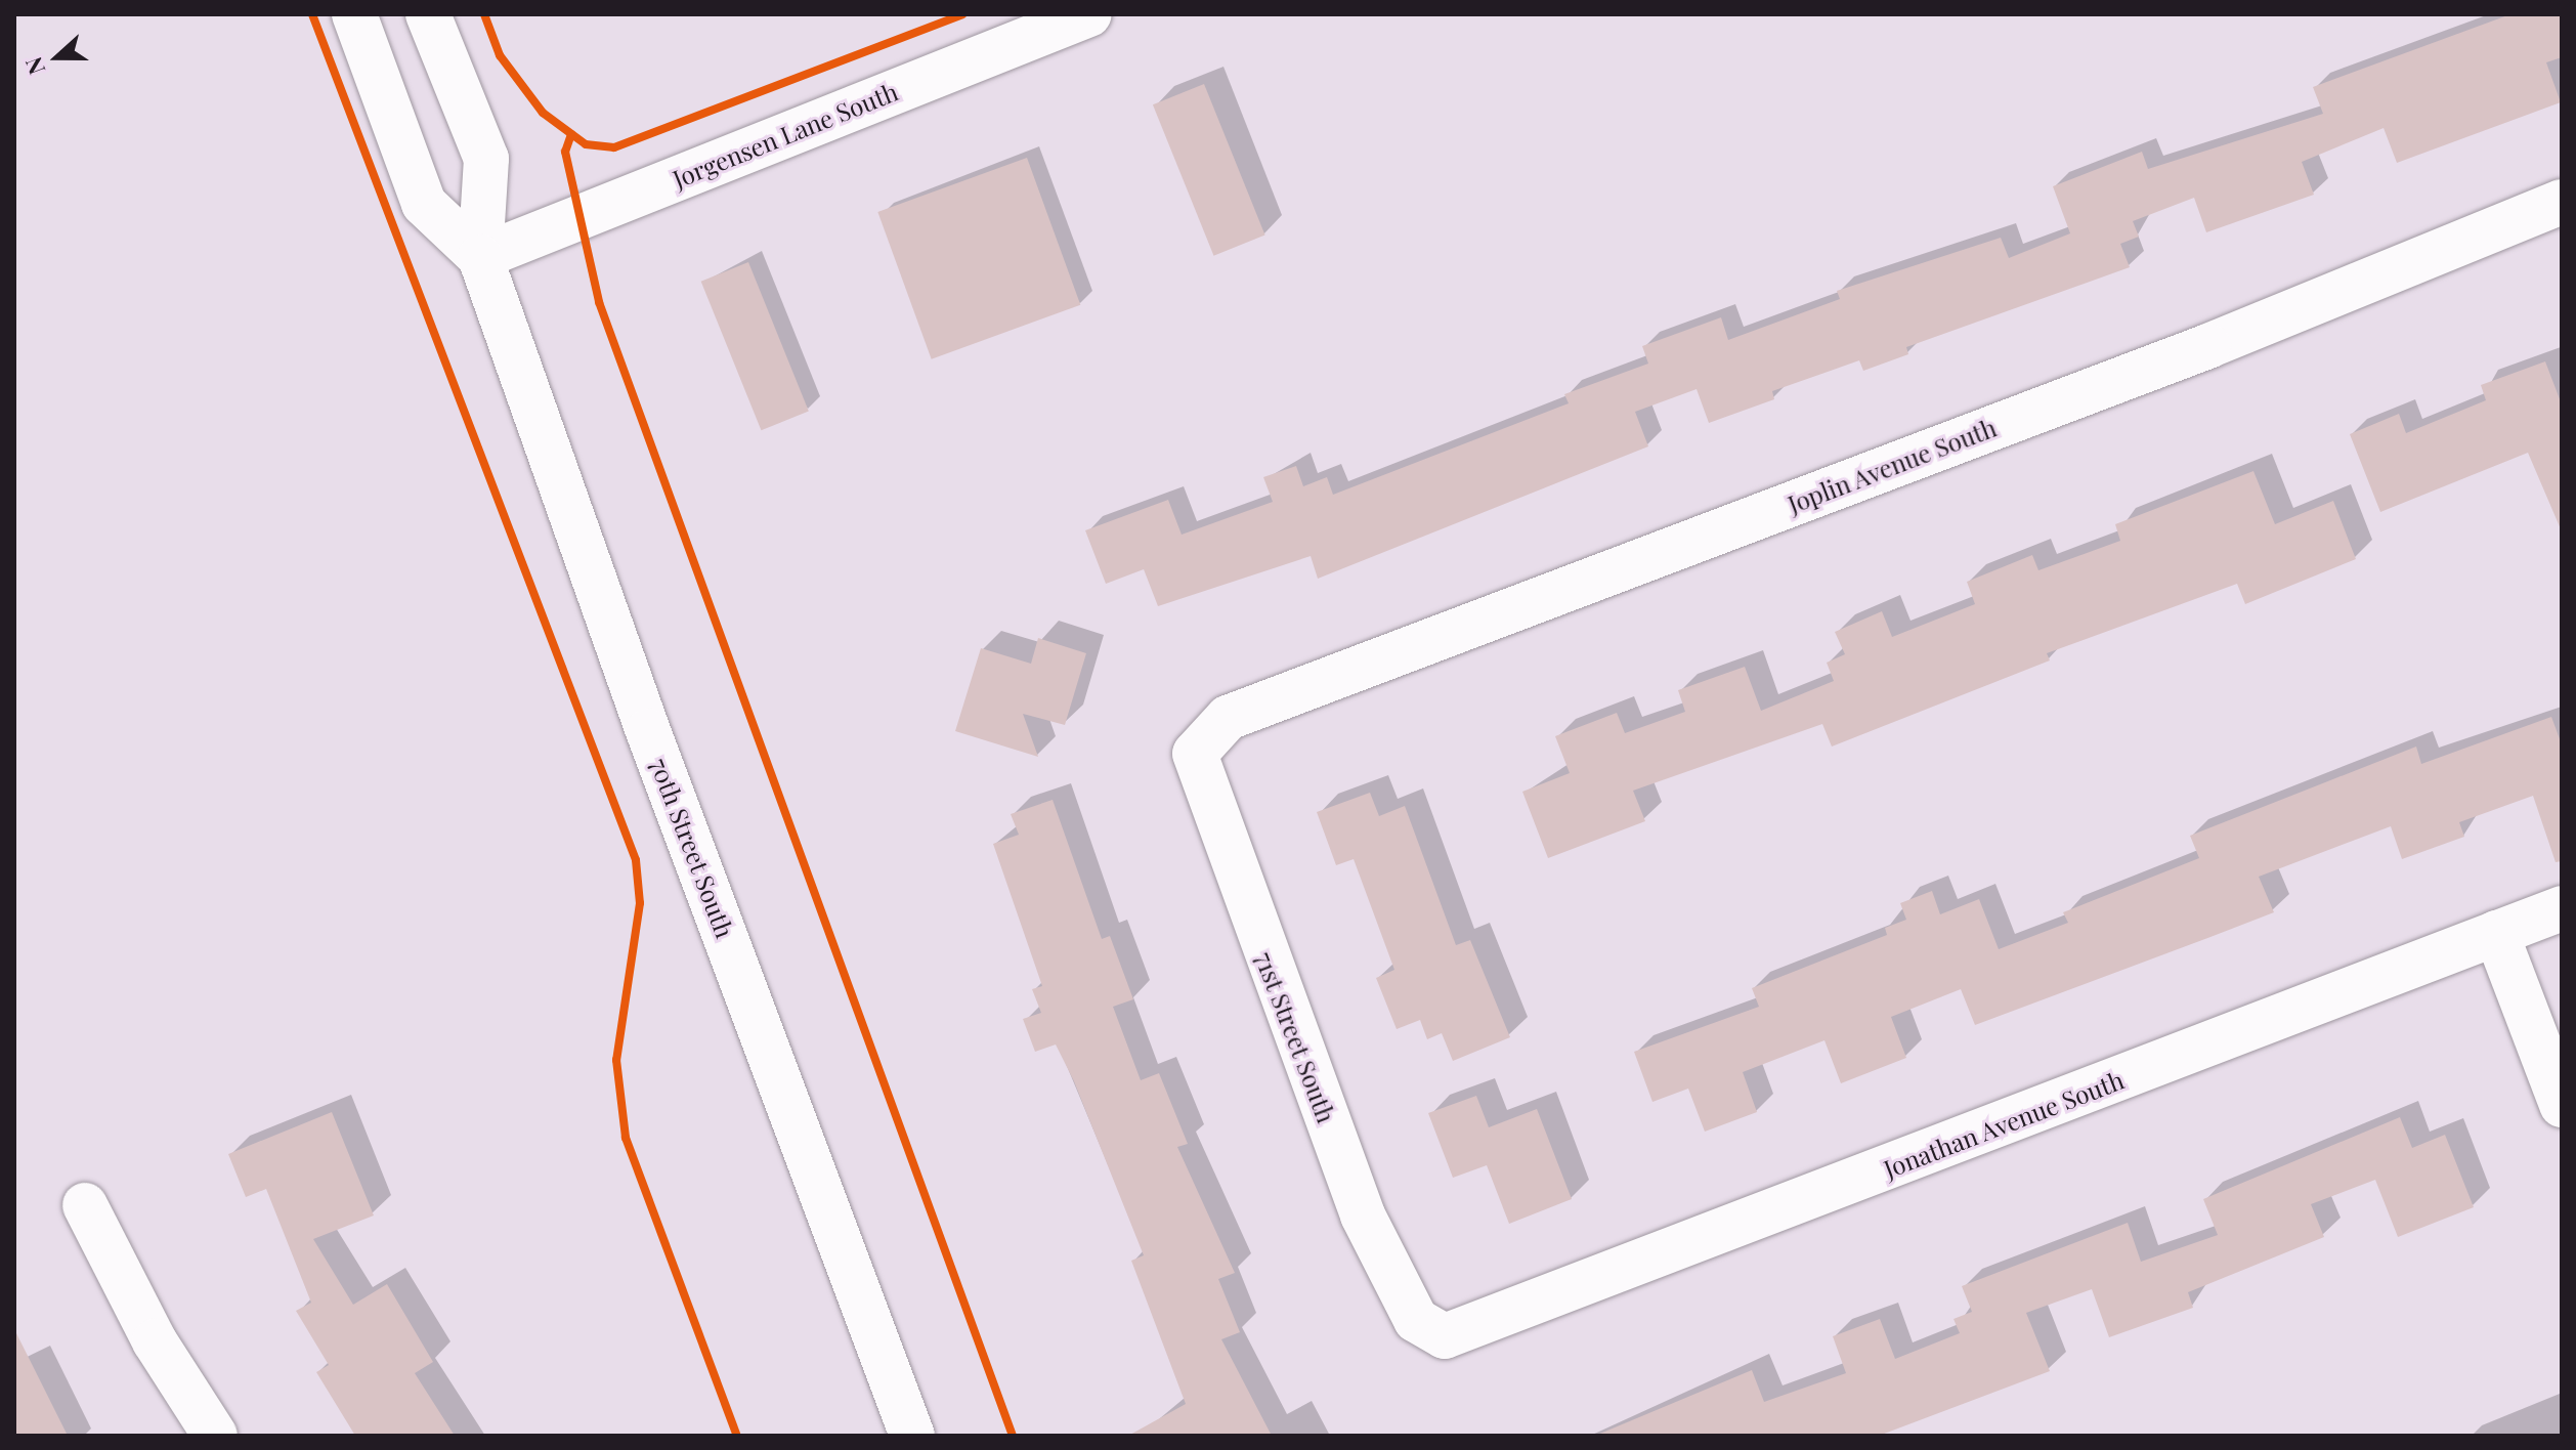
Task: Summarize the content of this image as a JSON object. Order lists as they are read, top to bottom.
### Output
{
  "streets": {
    "street": [
      "Jorgensen Lane South",
      "Joplin Avenue South",
      "70th Street South",
      "71st Street South",
      "Jonathan Avenue South"
    ]
  },
  "crossings": [
    ["Jorgensen Lane South", "70th Street South"],
    ["Joplin Avenue South", "71st Street South"],
    ["71st Street South", "Jonathan Avenue South"]
  ],
  "north": "left"
}
